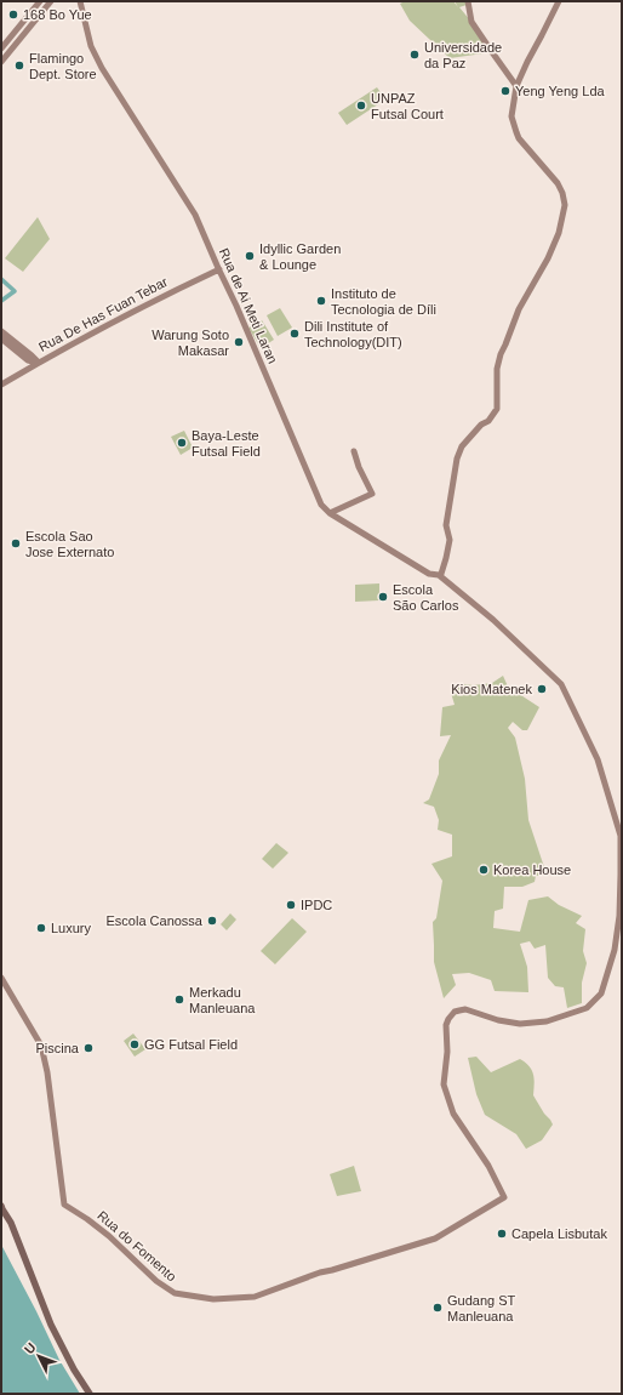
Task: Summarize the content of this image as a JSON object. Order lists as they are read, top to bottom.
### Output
{
  "streets": {
    "street": ["Rua de Ai Meti Laran", "Rua De Has Fuan Tebar", "Rua do Fomento"]
  },
  "crossings": [
    ["Rua de Ai Meti Laran", "Rua De Has Fuan Tebar"],
    ["Rua de Ai Meti Laran", "Rua do Fomento"]
  ],
  "places": [
    "168 Bo Yue",
    "Universidade da Paz",
    "Flamingo Dept. Store",
    "Yeng Yeng Lda",
    "UNPAZ Futsal Court",
    "Idyllic Garden & Lounge",
    "Instituto de Tecnologia de Díli",
    "Dili Institute of Technology(DIT)",
    "Warung Soto Makasar",
    "Baya-Leste Futsal Field",
    "Escola Sao Jose Externato",
    "Escola São Carlos",
    "Kios Matenek",
    "Korea House",
    "IPDC",
    "Escola Canossa",
    "Luxury",
    "Merkadu Manleuana",
    "GG Futsal Field",
    "Piscina",
    "Capela Lisbutak",
    "Gudang ST Manleuana"
  ],
  "north": "top left"
}
